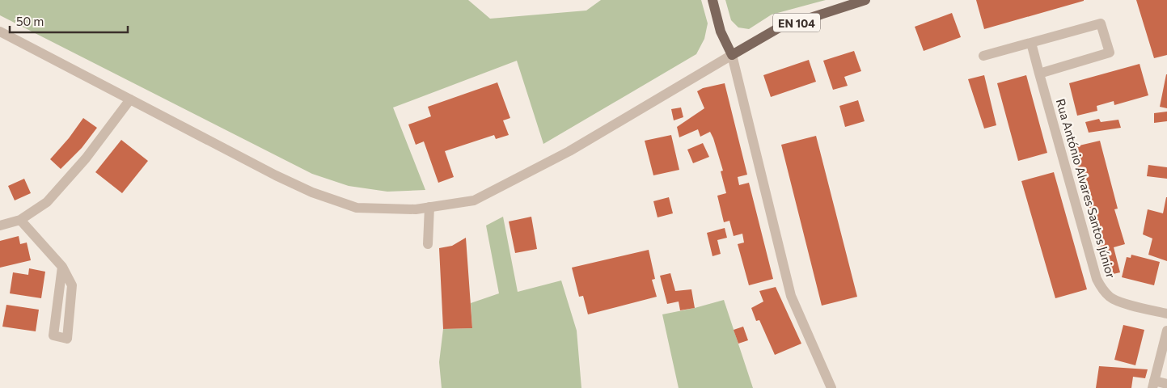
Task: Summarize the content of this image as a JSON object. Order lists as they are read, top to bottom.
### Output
{
  "streets": {
    "main road": ["EN 104"],
    "street": ["Rua António Alvares Santos Júnior"]
  },
  "scale_bar": "50 m"
}
